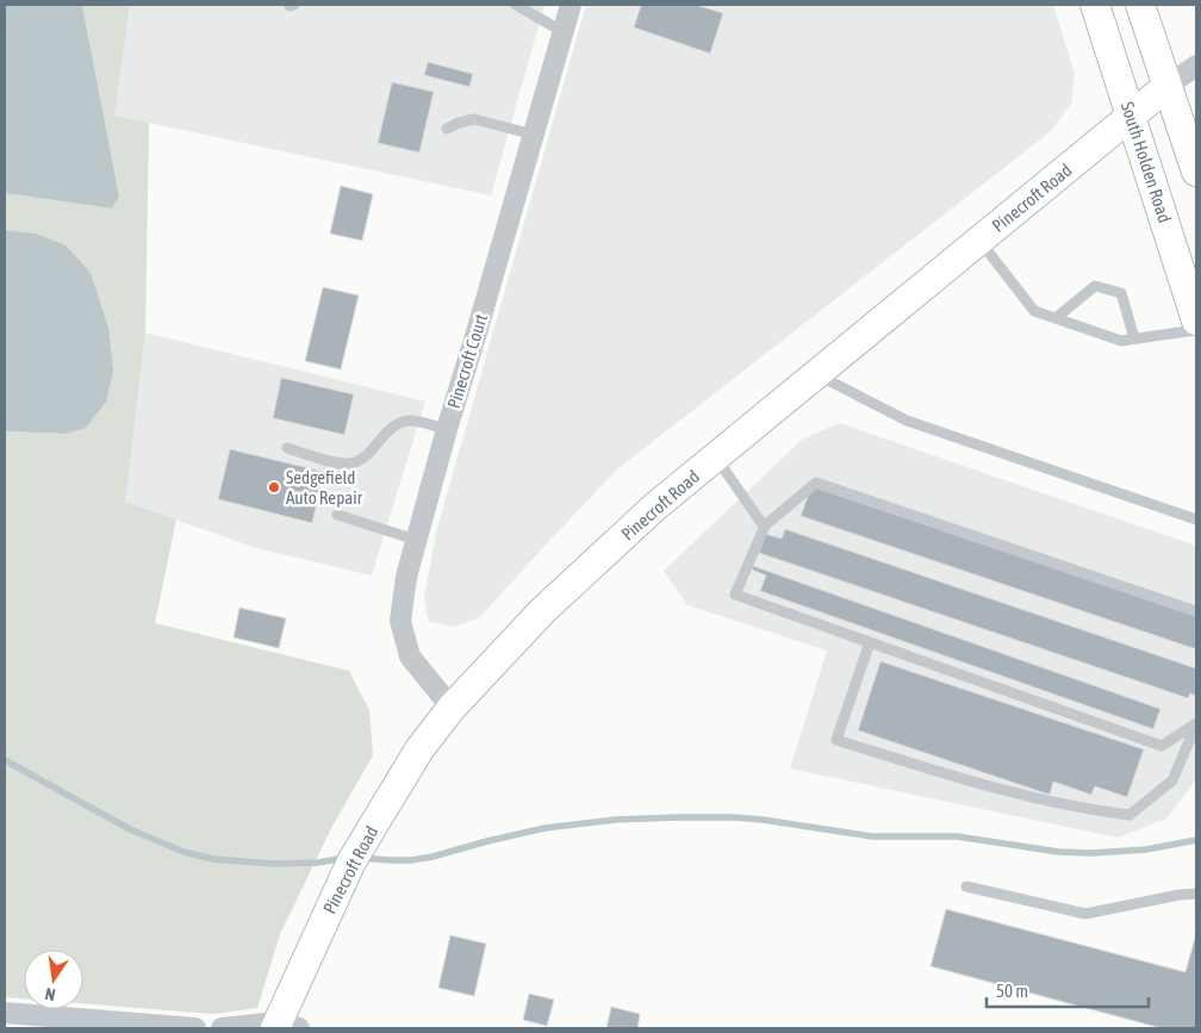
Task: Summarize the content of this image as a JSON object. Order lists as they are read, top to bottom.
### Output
{
  "streets": {
    "street": ["South Holden Road", "Pinecroft Road", "Pinecroft Court"]
  },
  "crossings": [
    ["South Holden Road", "Pinecroft Road"],
    ["Pinecroft Road", "Pinecroft Court"]
  ],
  "places": ["Sedgefield Auto Repair"],
  "scale_bar": "50 m",
  "north": "bottom"
}
